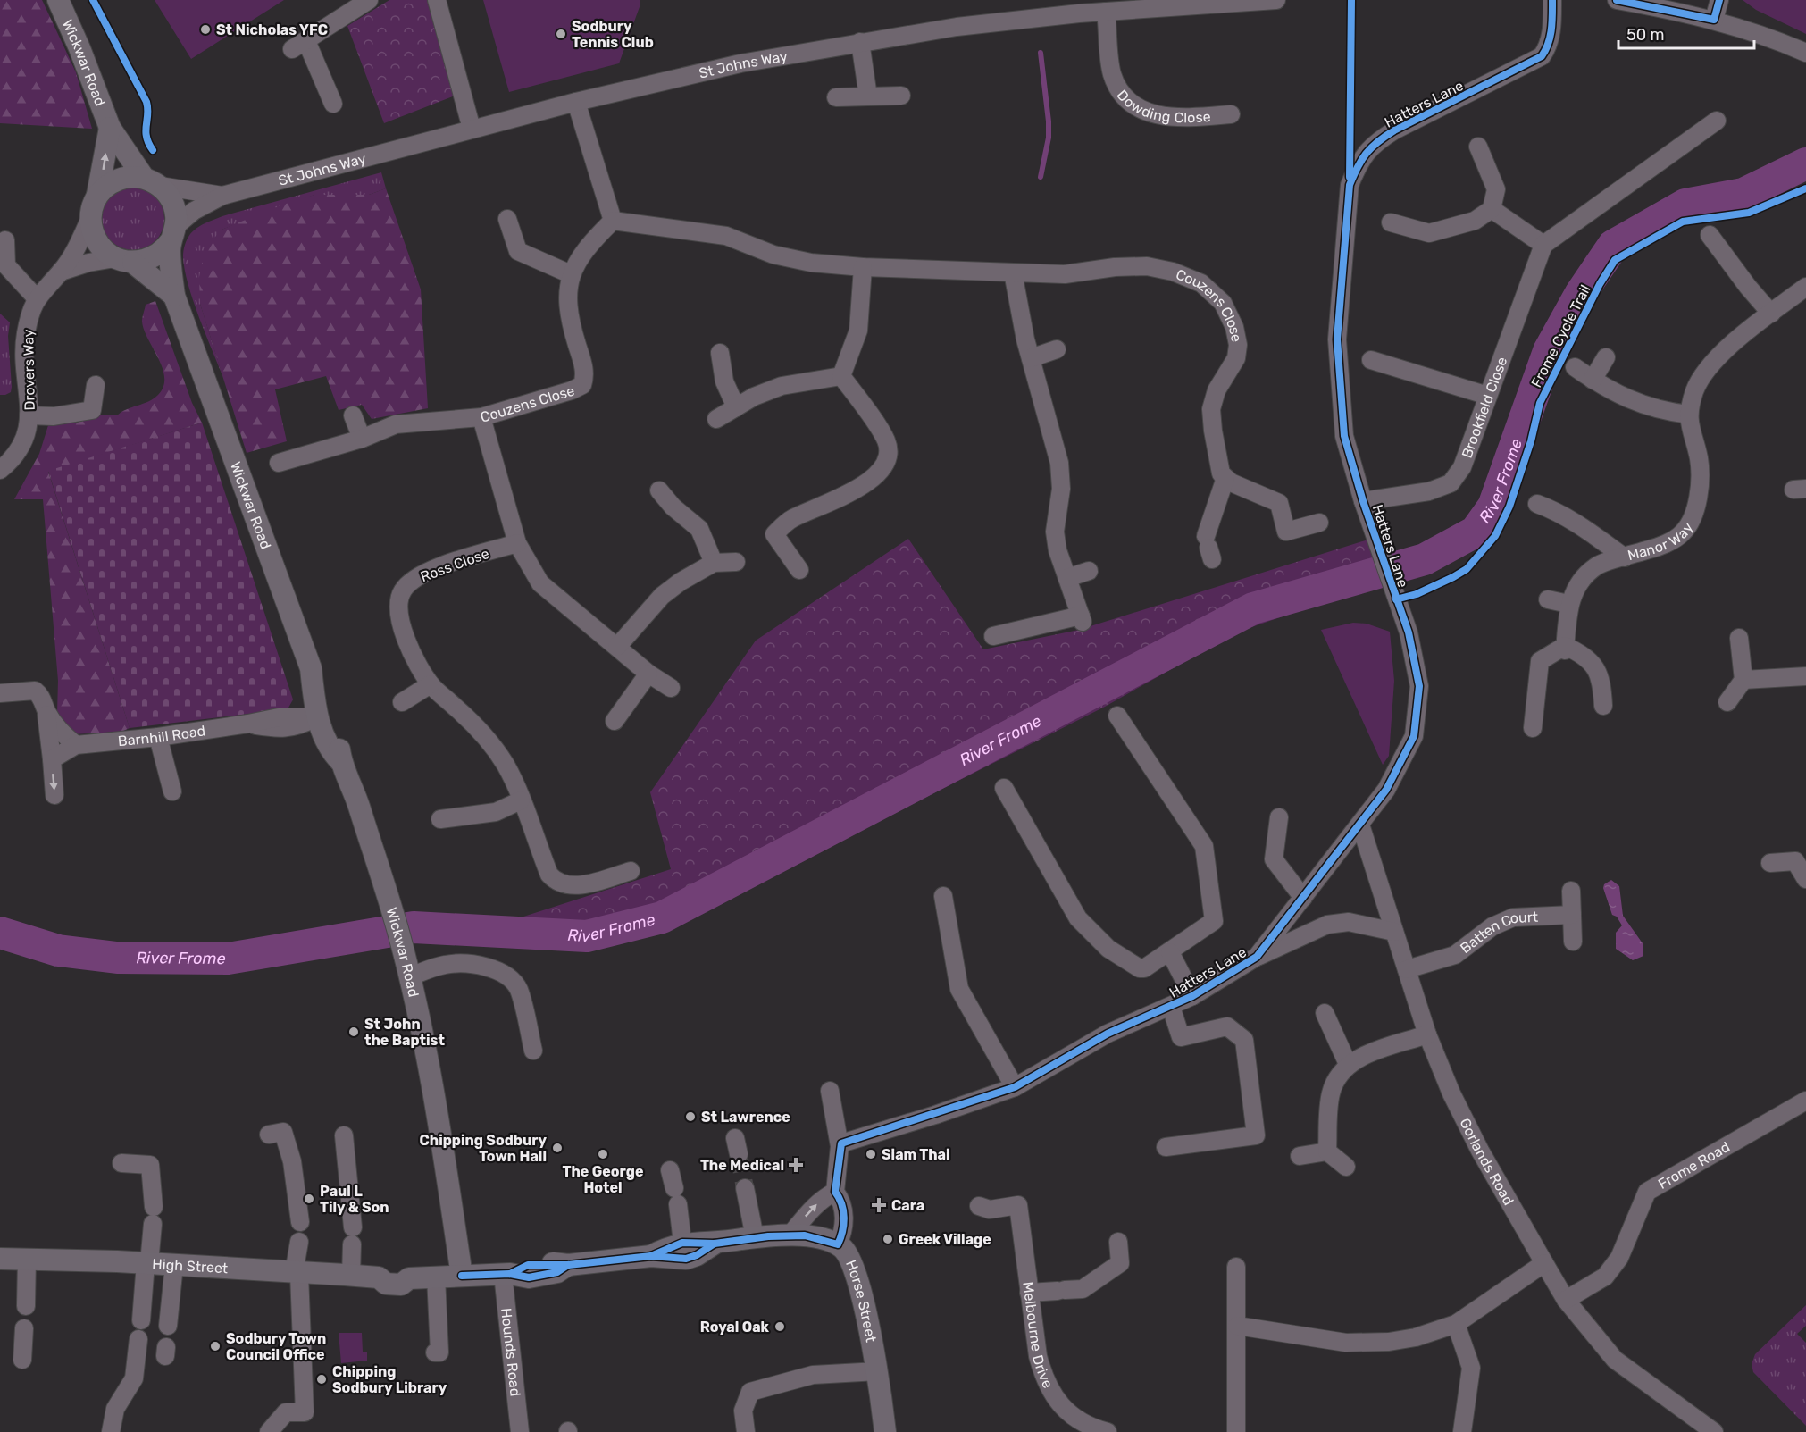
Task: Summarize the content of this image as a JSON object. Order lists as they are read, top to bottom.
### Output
{
  "streets": {
    "main road": ["Wickwar Road", "High Street", "Horse Street"],
    "street": [
      "St Johns Way",
      "Dowding Close",
      "Hatters Lane",
      "Couzens Close",
      "Drovers Way",
      "Brookfield Close",
      "Manor Way",
      "Ross Close",
      "Barnhill Road",
      "Batten Court",
      "Gorlands Road",
      "Frome Road",
      "Melbourne Drive",
      "Hounds Road"
    ],
    "cycle path": ["Frome Cycle Trail"]
  },
  "crossings": [
    ["Wickwar Road", "St Johns Way"],
    ["Wickwar Road", "Drovers Way"],
    ["Wickwar Road", "Barnhill Road"],
    ["Wickwar Road", "High Street"],
    ["St Johns Way", "Dowding Close"],
    ["St Johns Way", "Drovers Way"],
    ["Hatters Lane", "Brookfield Close"],
    ["Hatters Lane", "Gorlands Road"],
    ["Hatters Lane", "Horse Street"],
    ["Batten Court", "Gorlands Road"],
    ["Gorlands Road", "Frome Road"],
    ["High Street", "Hounds Road"]
  ],
  "water": ["River Frome"],
  "places": {
    "other": [
      "St Nicholas YFC",
      "Sodbury Tennis Club",
      "St John the Baptist",
      "St Lawrence",
      "Chipping Sodbury Town Hall",
      "The George Hotel",
      "Siam Thai",
      "Paul L Tily & Son",
      "Greek Village",
      "Royal Oak",
      "Sodbury Town Council Office",
      "Chipping Sodbury Library"
    ],
    "health": ["The Medical", "Cara"]
  },
  "scale_bar": "50 m"
}
